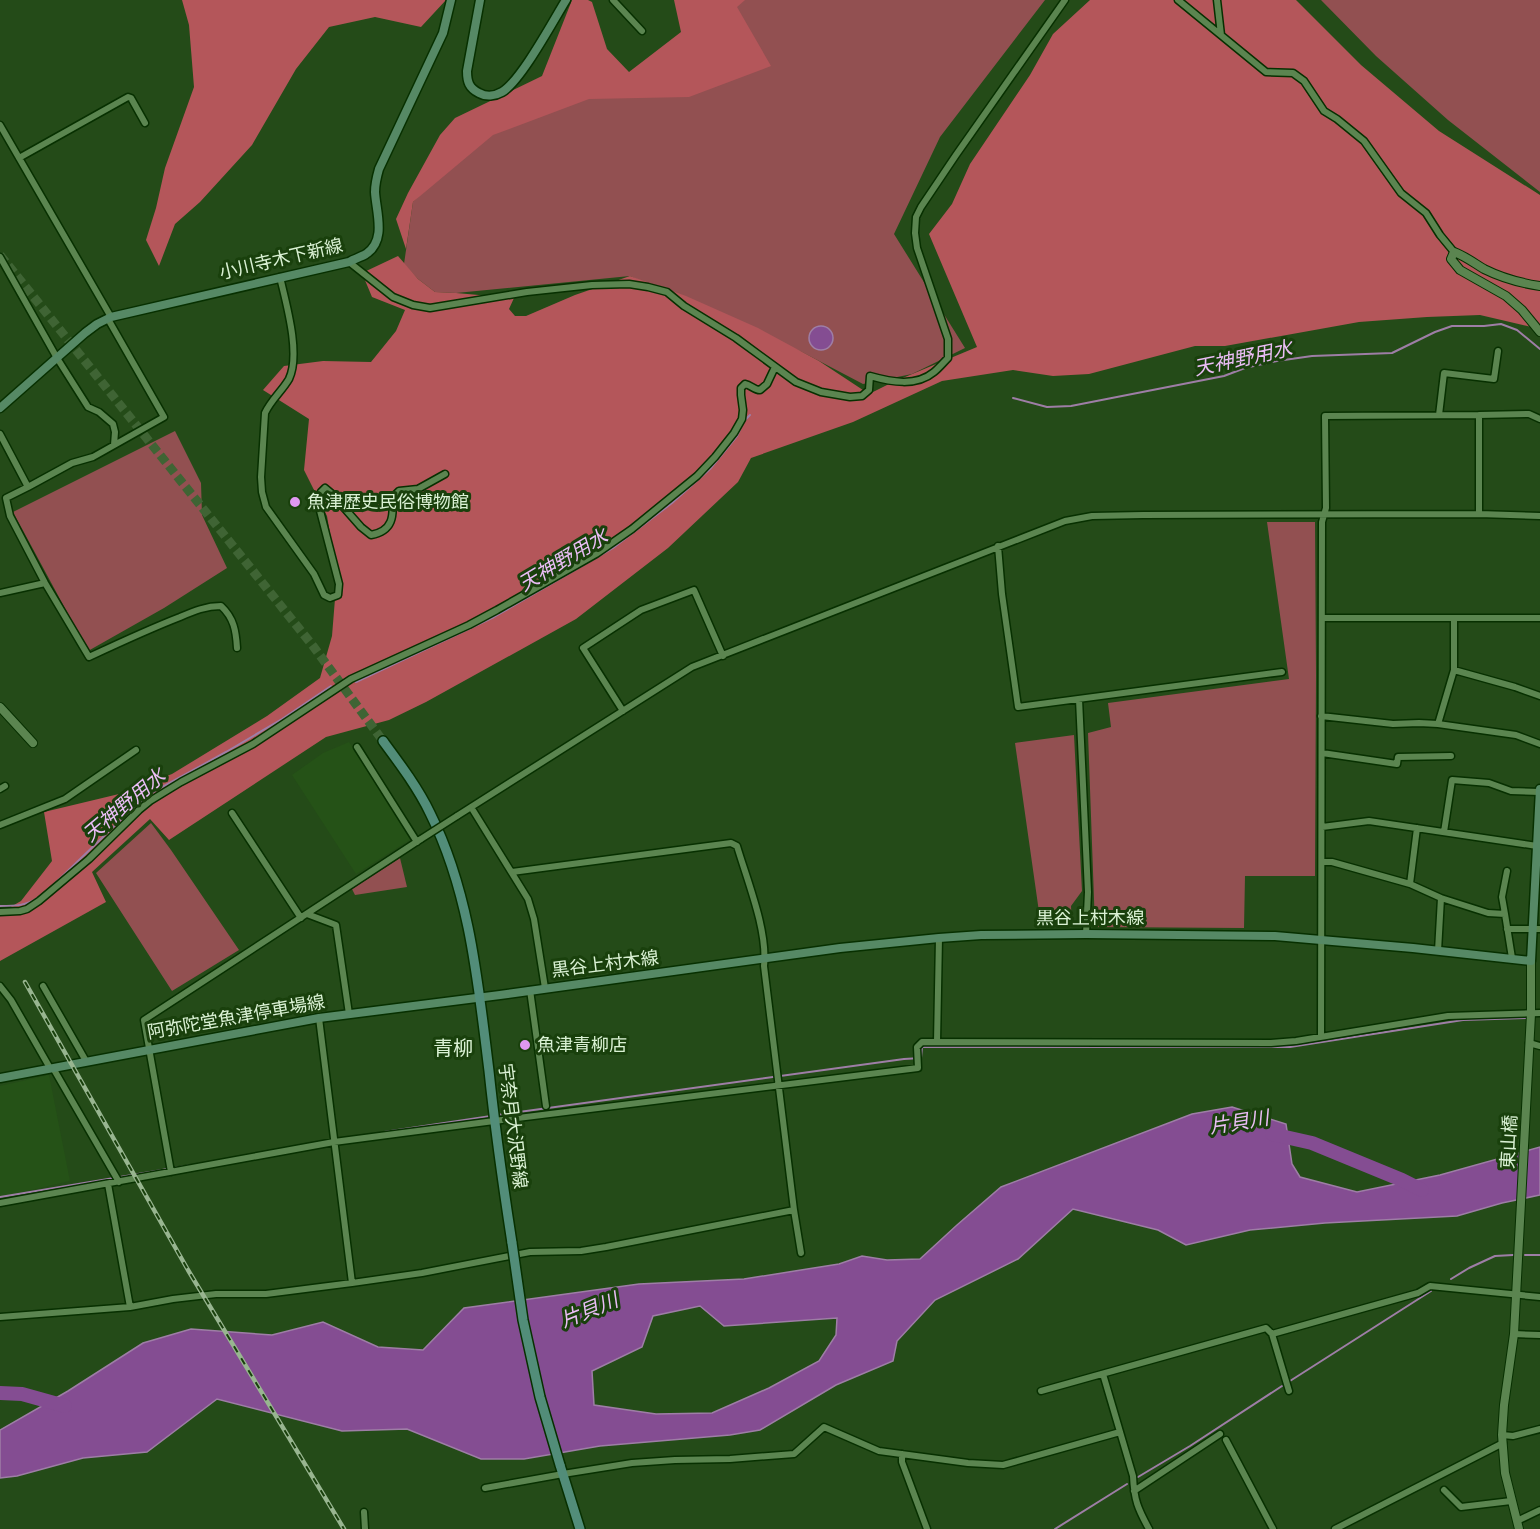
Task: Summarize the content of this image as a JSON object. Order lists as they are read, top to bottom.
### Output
{
  "streets": {
    "main road": [
      "小川寺木下新線",
      "黒谷上村木線",
      "阿弥陀堂魚津停車場線",
      "宇奈月大沢野線"
    ],
    "street": ["東山橋"]
  },
  "crossings": [
    ["黒谷上村木線", "阿弥陀堂魚津停車場線"],
    ["黒谷上村木線", "宇奈月大沢野線"],
    ["黒谷上村木線", "東山橋"],
    ["阿弥陀堂魚津停車場線", "宇奈月大沢野線"]
  ],
  "districts": ["青柳"],
  "water": ["天神野用水", "片貝川"],
  "places": ["魚津歴史民俗博物館", "魚津青柳店"]
}
